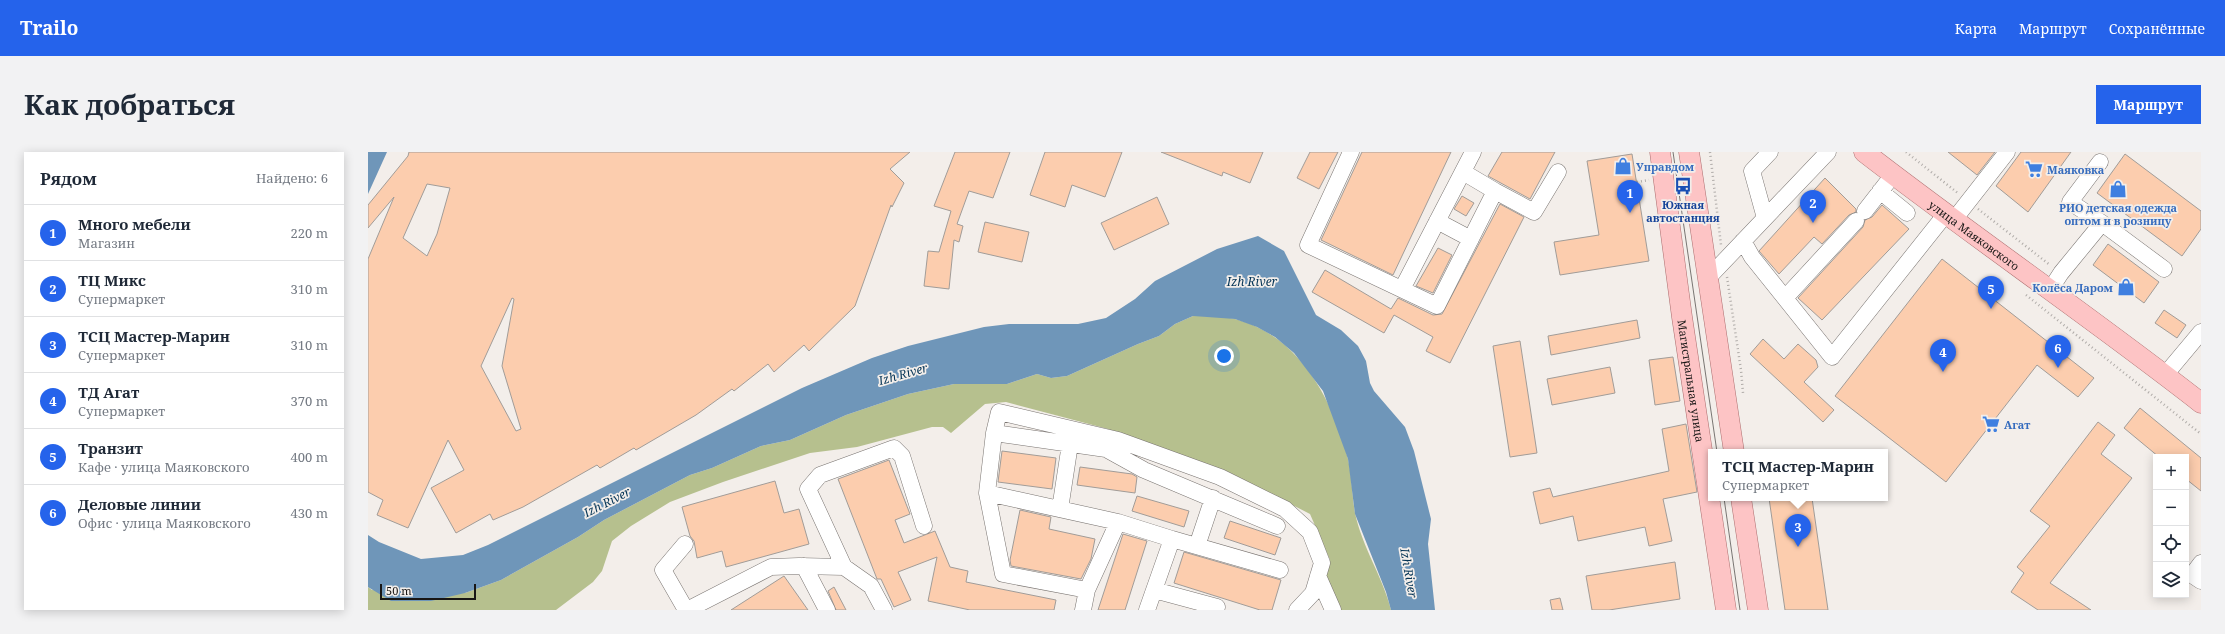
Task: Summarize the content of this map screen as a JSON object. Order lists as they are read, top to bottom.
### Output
{
  "streets": {
    "main road": ["улица Маяковского", "Магистральная улица"]
  },
  "water": ["Izh River"],
  "places": {
    "shop": ["Управдом", "РИО детская одежда оптом и в розницу", "Колёса Даром"],
    "supermarket": ["Маяковка", "Агат"],
    "bus stop": ["Южная автостанция"]
  },
  "scale_bar": "50 m",
  "page": {
    "header": "Trailo",
    "nav": ["Карта", "Маршрут", "Сохранённые"],
    "title": "Как добраться",
    "buttons": "Маршрут",
    "heading": ["Рядом", "Найдено: 6"],
    "pins": [
      "1",
      "2",
      "5",
      "6",
      "4",
      "3"
    ],
    "list": [
      {
        "mark": "1",
        "name": "Много мебели",
        "note": "Магазин",
        "value": "220 m"
      },
      {
        "mark": "2",
        "name": "ТЦ Микс",
        "note": "Супермаркет",
        "value": "310 m"
      },
      {
        "mark": "3",
        "name": "ТСЦ Мастер-Марин",
        "note": "Супермаркет",
        "value": "310 m"
      },
      {
        "mark": "4",
        "name": "ТД Агат",
        "note": "Супермаркет",
        "value": "370 m"
      },
      {
        "mark": "5",
        "name": "Транзит",
        "note": "Кафе · улица Маяковского",
        "value": "400 m"
      },
      {
        "mark": "6",
        "name": "Деловые линии",
        "note": "Офис · улица Маяковского",
        "value": "430 m"
      }
    ],
    "popup": ["ТСЦ Мастер-Марин", "Супермаркет"],
    "map_buttons": ["+", "−"],
    "scale": "50 m"
  }
}
